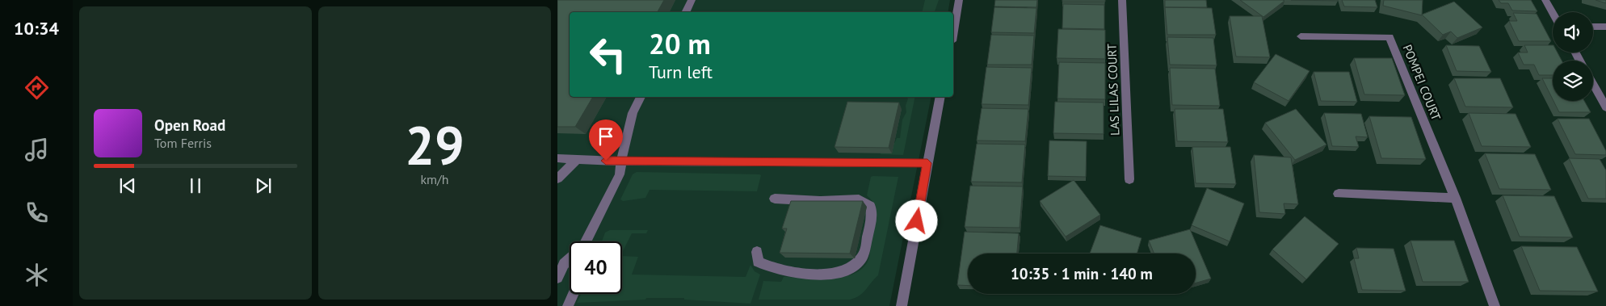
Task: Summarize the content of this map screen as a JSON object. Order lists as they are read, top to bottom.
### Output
{
  "streets": {
    "street": ["POMPEI COURT", "LAS LILAS COURT"]
  },
  "page": {
    "tabs": "10:34",
    "tile": ["29", "km/h"],
    "turn": ["20 m", "Turn left"],
    "song": ["Open Road", "Tom Ferris"],
    "limit": "40",
    "trip": "10:35 · 1 min · 140 m"
  }
}
